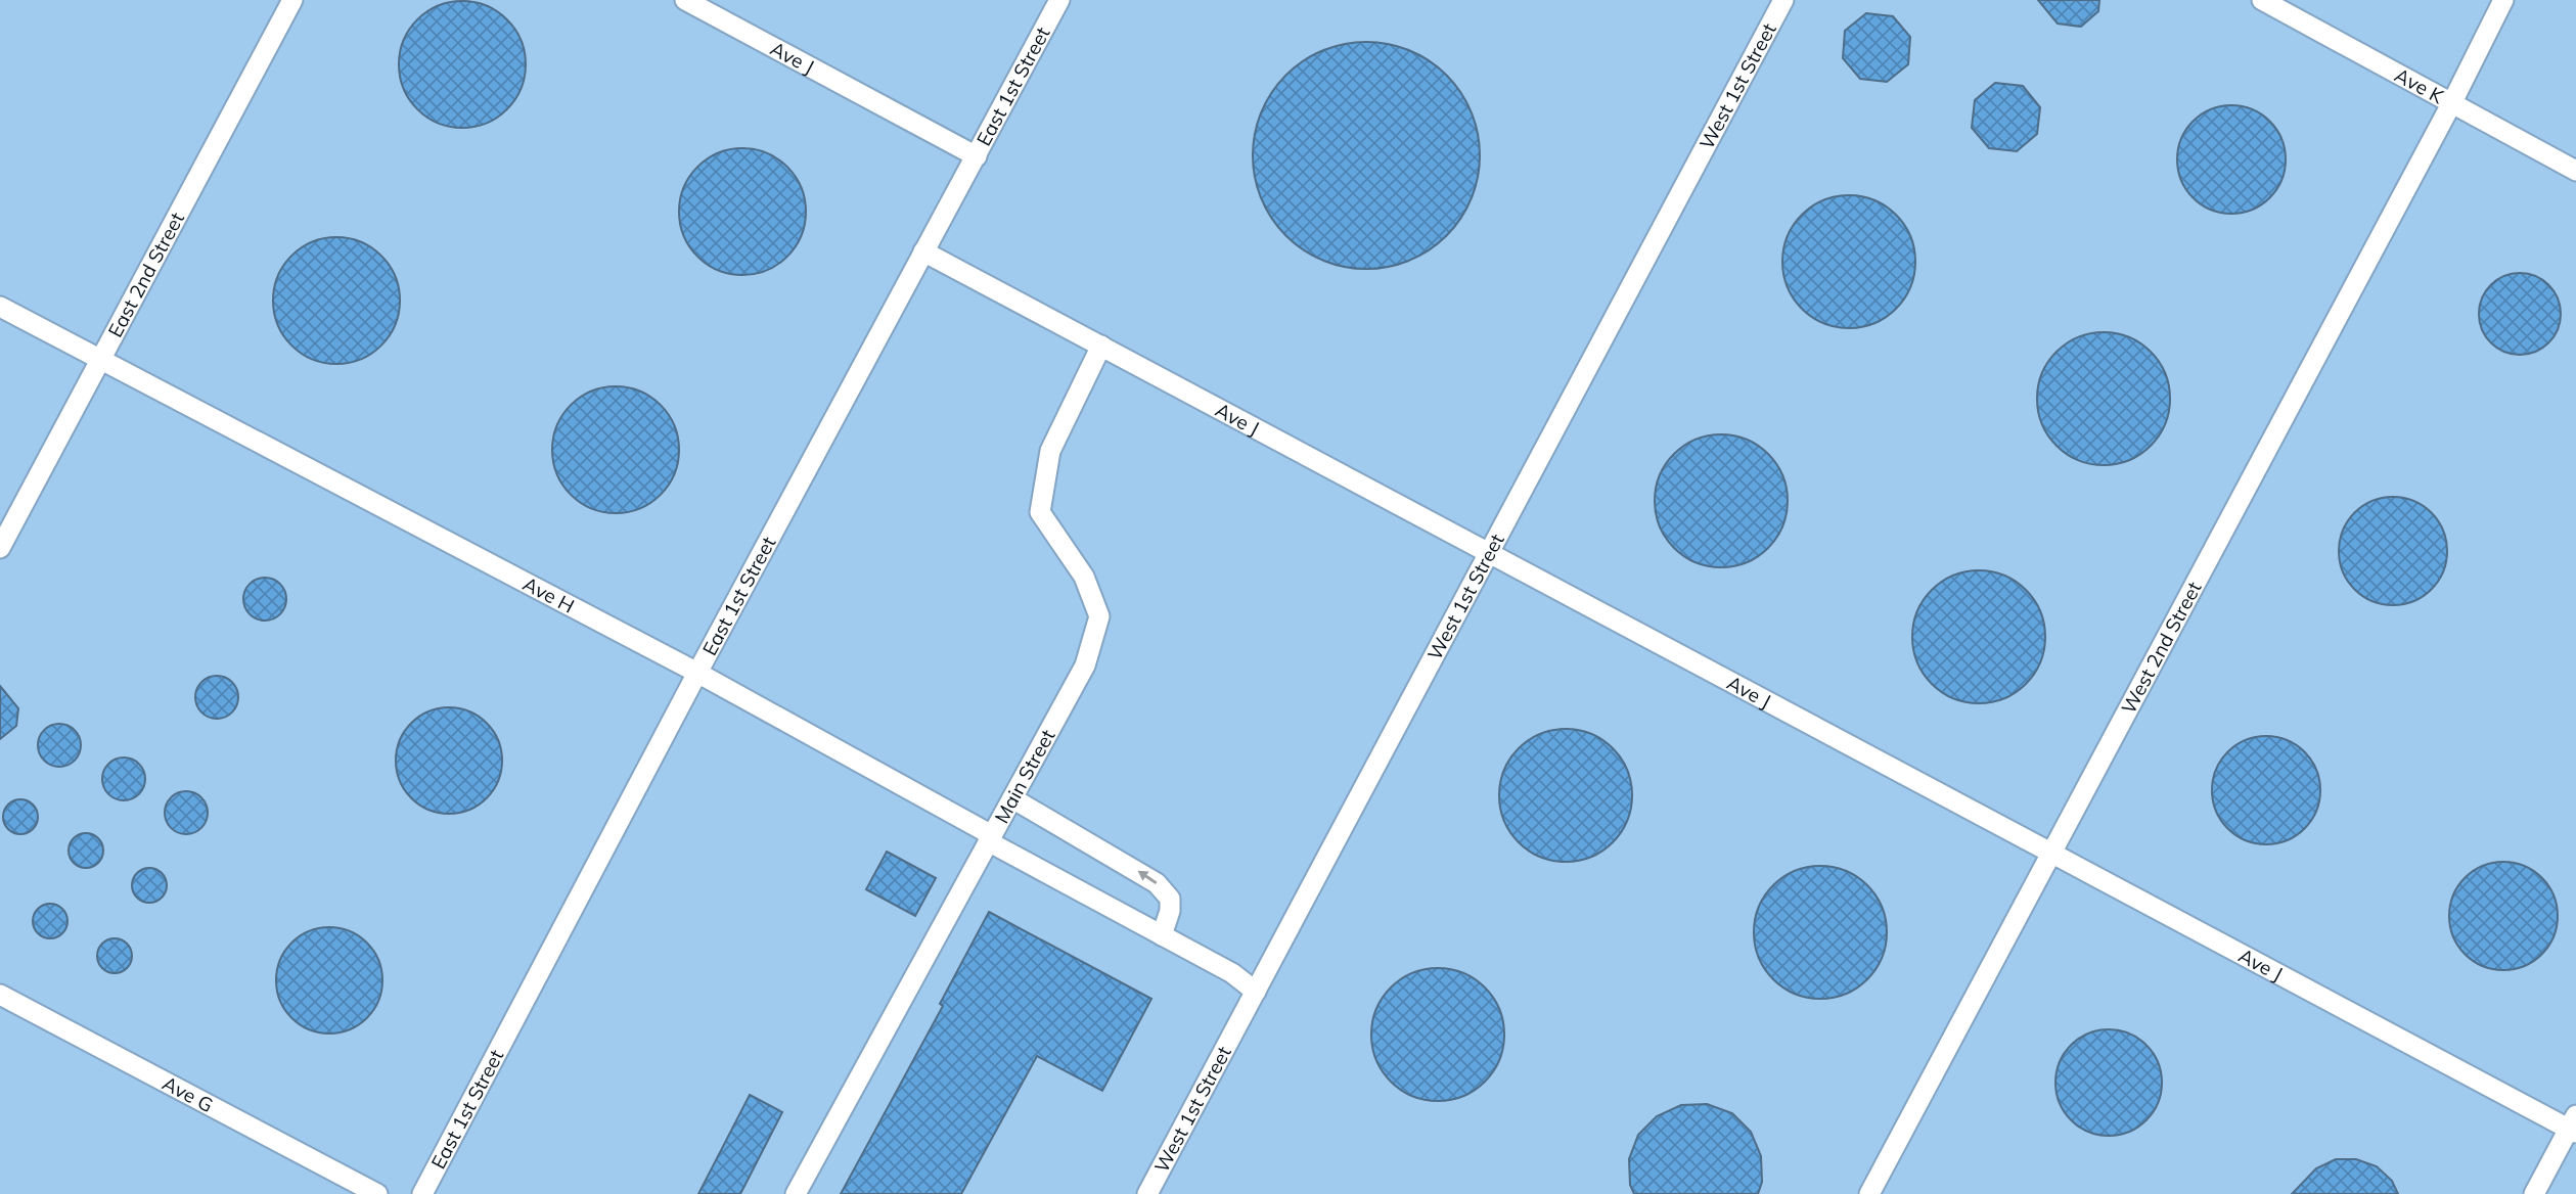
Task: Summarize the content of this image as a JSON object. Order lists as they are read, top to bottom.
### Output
{
  "streets": {
    "street": [
      "Ave J",
      "Ave K",
      "East 1st Street",
      "West 1st Street",
      "East 2nd Street",
      "Ave H",
      "West 2nd Street",
      "Main Street",
      "Ave G"
    ]
  },
  "crossings": [
    ["Ave J", "East 1st Street"],
    ["Ave J", "West 1st Street"],
    ["Ave J", "West 2nd Street"],
    ["Ave J", "Main Street"],
    ["Ave K", "West 2nd Street"],
    ["East 1st Street", "Ave H"],
    ["West 1st Street", "Ave H"],
    ["East 2nd Street", "Ave H"],
    ["Ave H", "Main Street"]
  ]
}
